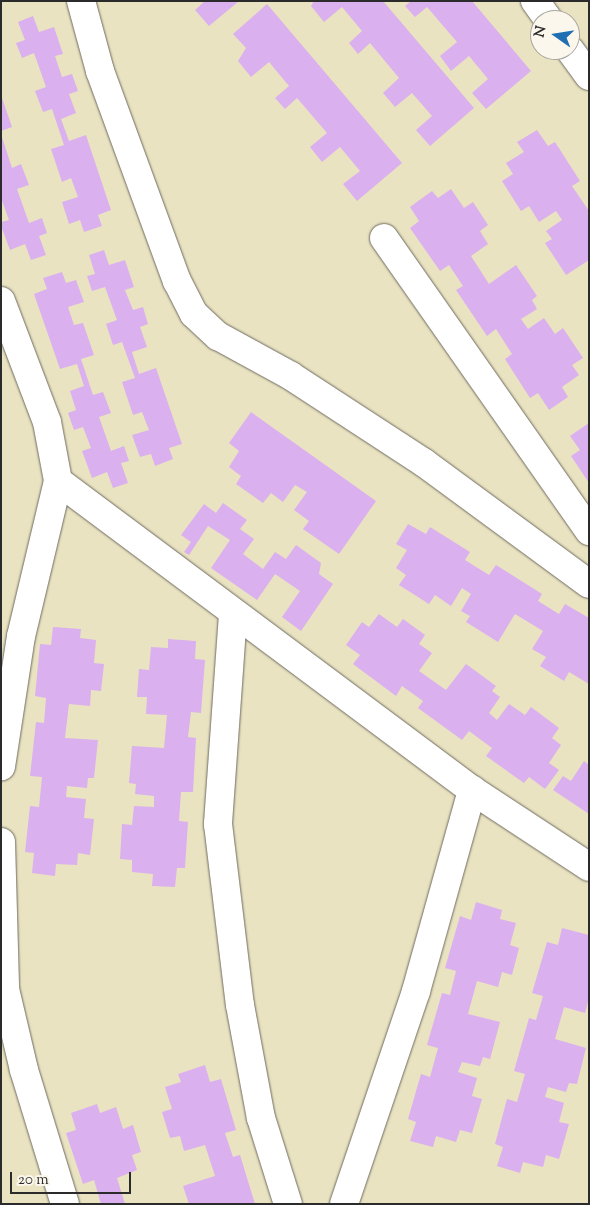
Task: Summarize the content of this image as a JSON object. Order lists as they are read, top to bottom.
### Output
{
  "scale_bar": "20 m",
  "north": "left"
}
